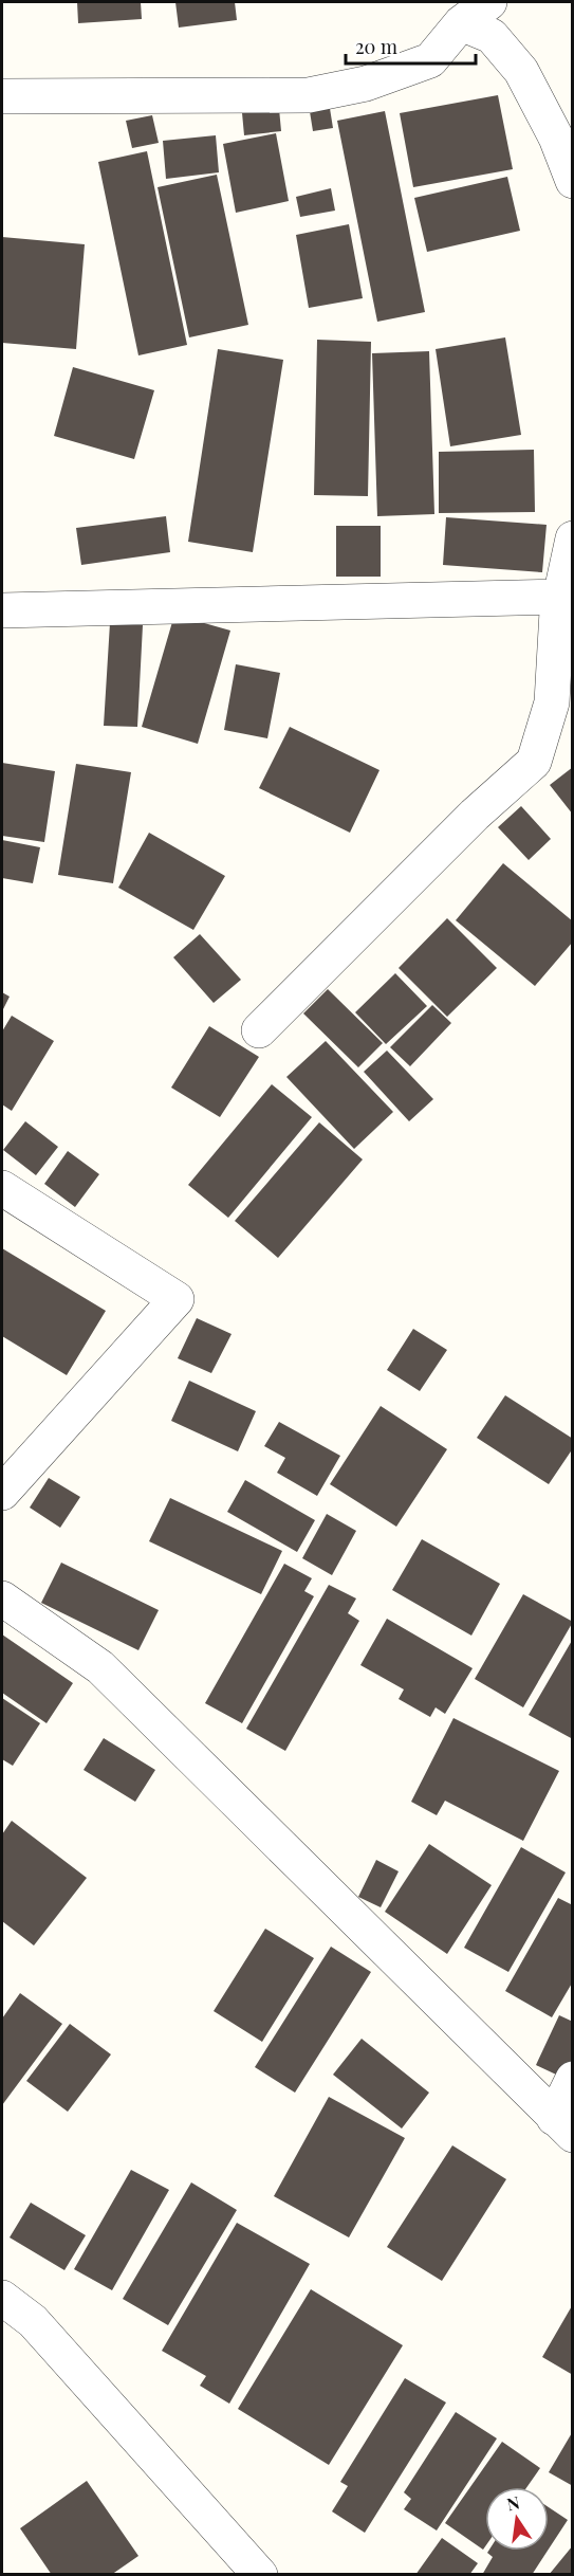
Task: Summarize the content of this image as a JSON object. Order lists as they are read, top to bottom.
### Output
{
  "scale_bar": "20 m",
  "north": "top"
}
